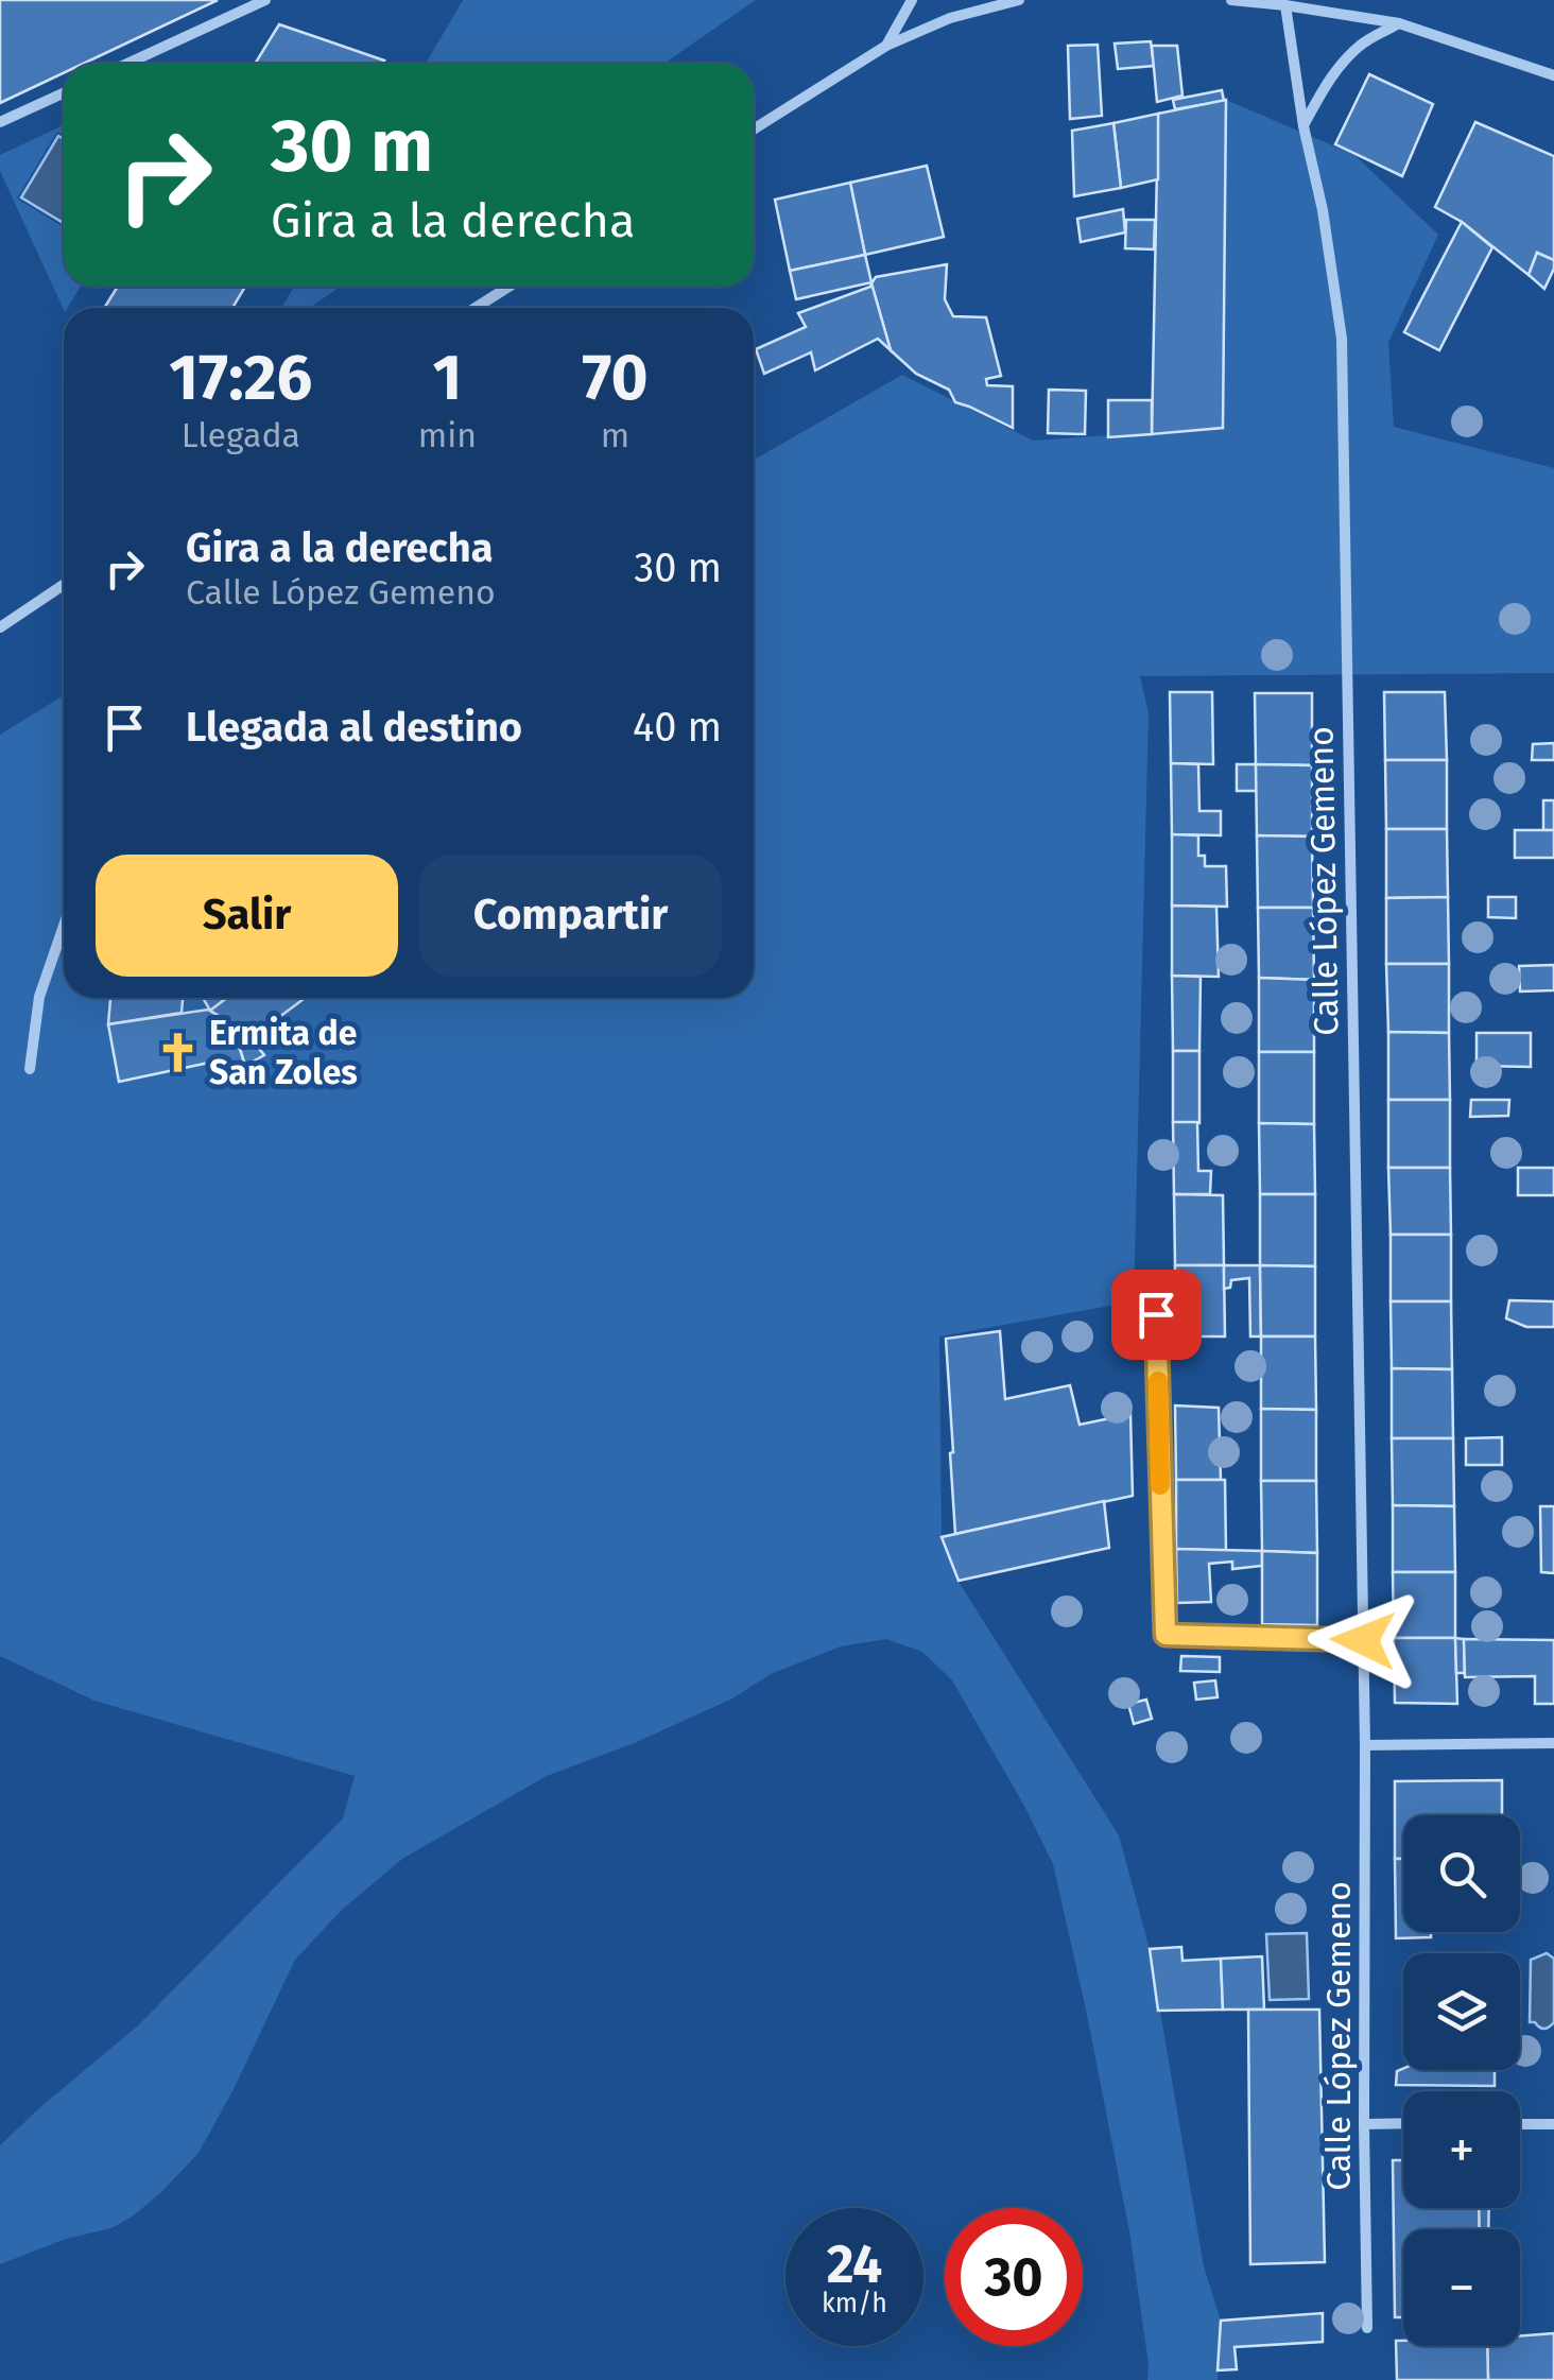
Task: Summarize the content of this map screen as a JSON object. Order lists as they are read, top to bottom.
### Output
{
  "streets": {
    "street": ["Calle López Gemeno"]
  },
  "places": {
    "church": ["Ermita de San Zoles"]
  },
  "page": {
    "turn": ["30 m", "Gira a la derecha"],
    "eta": [
      "17:26",
      "Llegada",
      "1",
      "min",
      "70",
      "m"
    ],
    "list": [
      {
        "name": "Gira a la derecha",
        "note": "Calle López Gemeno",
        "value": "30 m"
      },
      {
        "name": "Llegada al destino",
        "value": "40 m"
      }
    ],
    "buttons": ["Salir", "Compartir"],
    "map_buttons": ["+", "−"],
    "speed": "24 km/h",
    "limit": "30"
  }
}
